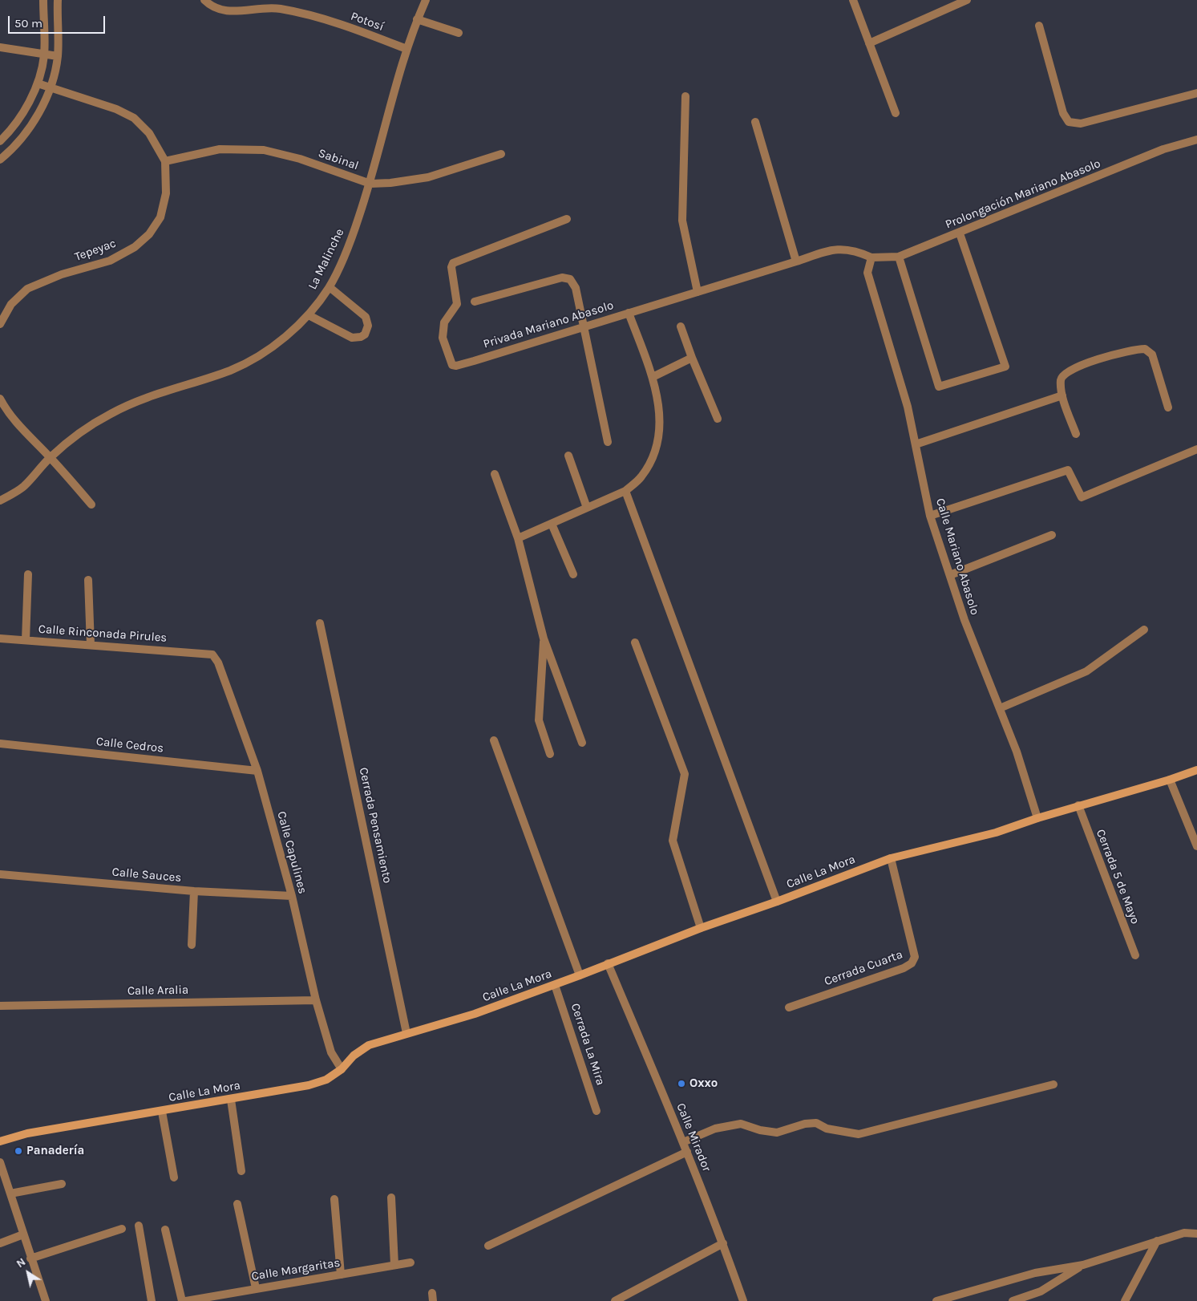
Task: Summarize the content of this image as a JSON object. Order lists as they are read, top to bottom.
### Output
{
  "streets": {
    "street": [
      "Potosí",
      "Sabinal",
      "Prolongación Mariano Abasolo",
      "Tepeyac",
      "La Malinche",
      "Privada Mariano Abasolo",
      "Calle Mariano Abasolo",
      "Calle Rinconada Pirules",
      "Calle Cedros",
      "Cerrada Pensamiento",
      "Calle Capulines",
      "Calle La Mora",
      "Calle Sauces",
      "Cerrada 5 de Mayo",
      "Cerrada Cuarta",
      "Calle Aralia",
      "Cerrada La Mira",
      "Calle Mirador",
      "Calle Margaritas"
    ]
  },
  "crossings": [
    ["Potosí", "La Malinche"],
    ["Sabinal", "Tepeyac"],
    ["Sabinal", "La Malinche"],
    ["Prolongación Mariano Abasolo", "Privada Mariano Abasolo"],
    ["Prolongación Mariano Abasolo", "Calle Mariano Abasolo"],
    ["Privada Mariano Abasolo", "Calle Mariano Abasolo"],
    ["Calle Mariano Abasolo", "Calle La Mora"],
    ["Calle Rinconada Pirules", "Calle Capulines"],
    ["Calle Cedros", "Calle Capulines"],
    ["Cerrada Pensamiento", "Calle La Mora"],
    ["Calle Capulines", "Calle La Mora"],
    ["Calle Capulines", "Calle Sauces"],
    ["Calle Capulines", "Calle Aralia"],
    ["Calle La Mora", "Cerrada Cuarta"],
    ["Calle La Mora", "Cerrada La Mira"],
    ["Calle La Mora", "Calle Mirador"]
  ],
  "places": ["Oxxo", "Panadería"],
  "scale_bar": "50 m",
  "north": "top left"
}
